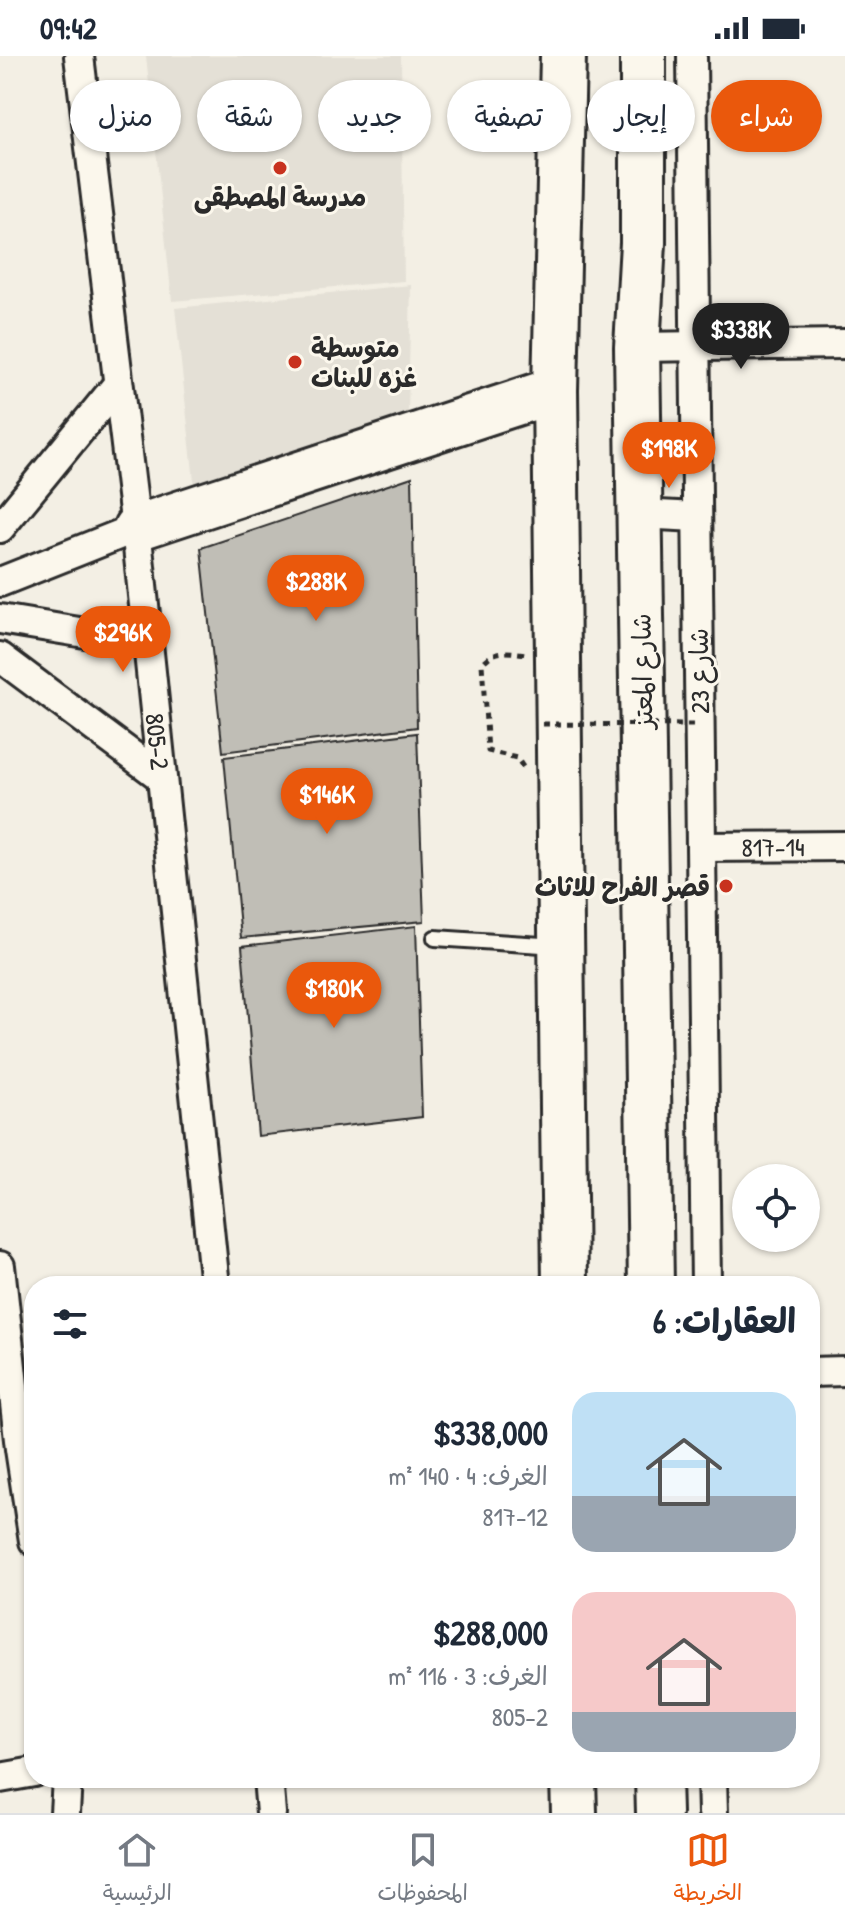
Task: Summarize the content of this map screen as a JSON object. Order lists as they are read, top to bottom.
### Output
{
  "streets": {
    "main road": ["شارع المعتز"],
    "street": ["شارع 23", "805-2", "817-14"]
  },
  "crossings": [
    ["شارع 23", "817-14"]
  ],
  "places": ["مدرسة المصطقى", "متوسطة غزه للبنات", "قصر الفرح للاثاث"],
  "page": {
    "status": "09:42",
    "chip": [
      "شراء",
      "إيجار",
      "تصفية",
      "جديد",
      "شقة",
      "منزل"
    ],
    "price": [
      "$338K",
      "$198K",
      "$288K",
      "$296K",
      "$146K",
      "$180K"
    ],
    "heading": "العقارات: 6",
    "list": [
      {
        "name": "$338,000",
        "note": "الغرف: 4 · 140 m² · 817-12"
      },
      {
        "name": "$288,000",
        "note": "الغرف: 3 · 116 m² · 805-2"
      }
    ],
    "tabs": ["الخريطة", "المحفوظات", "الرئيسية"]
  }
}
